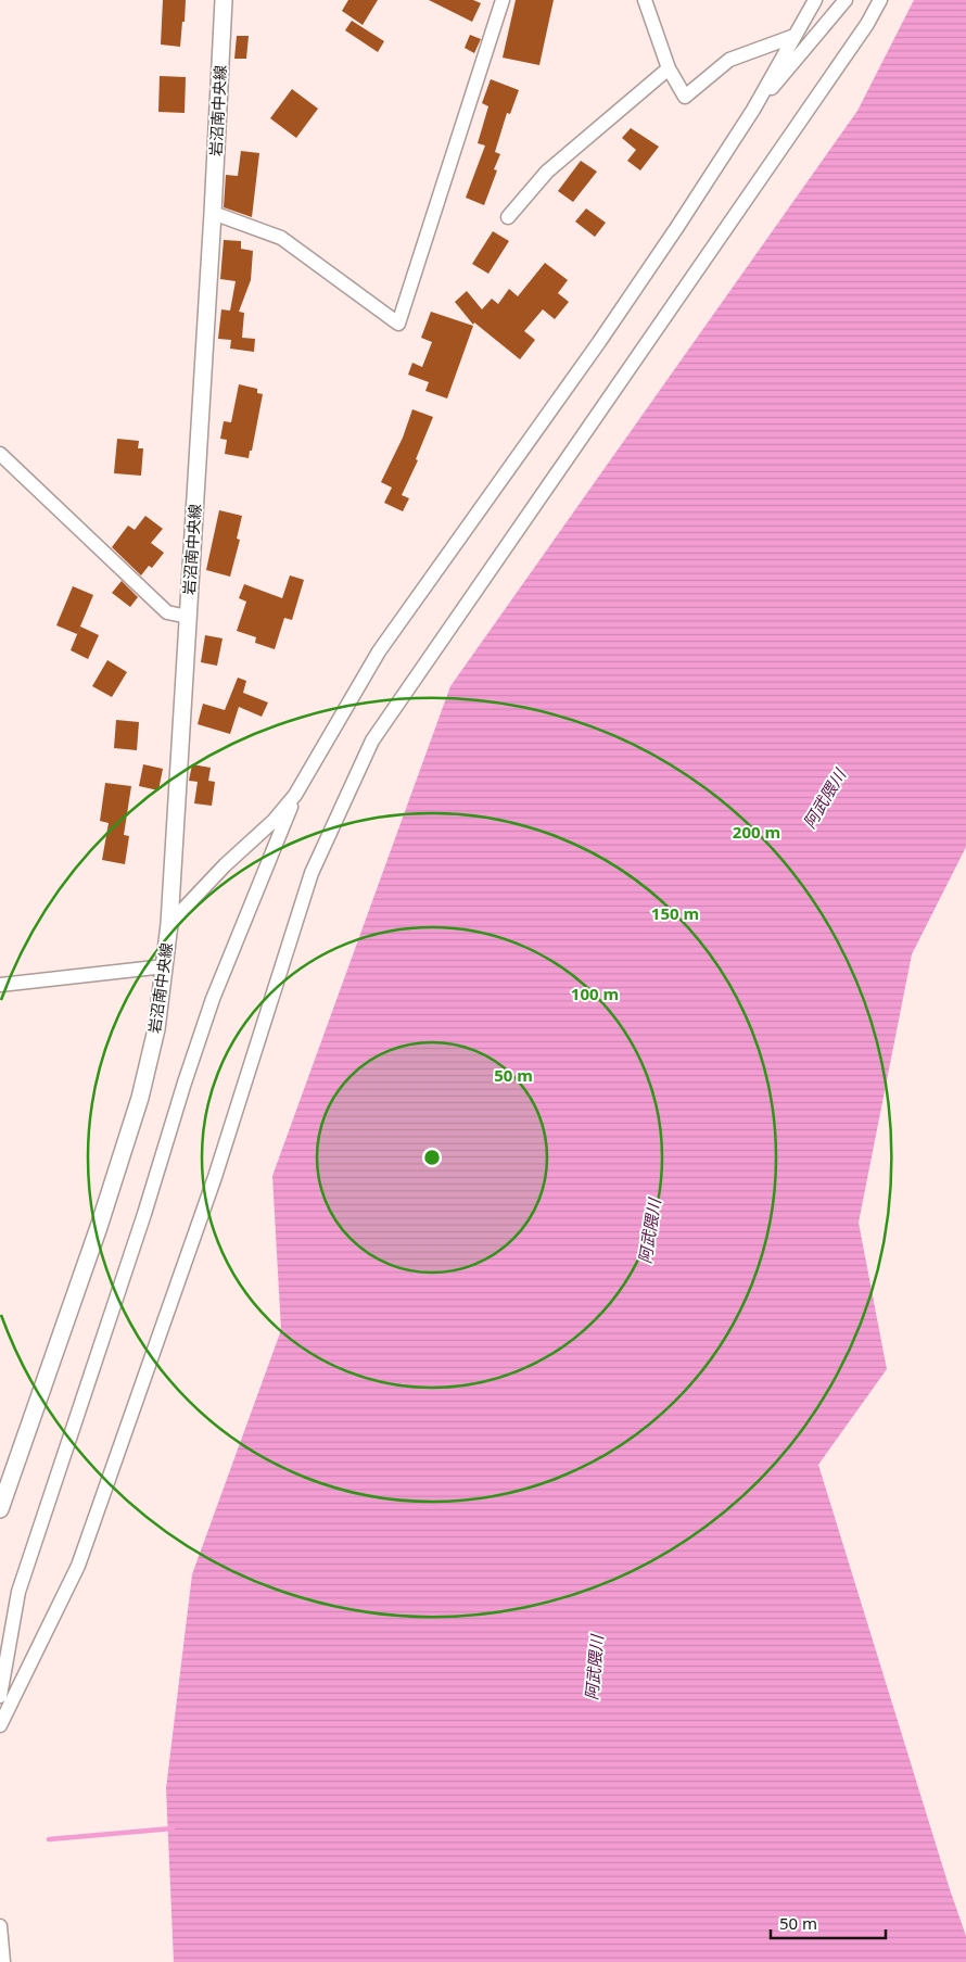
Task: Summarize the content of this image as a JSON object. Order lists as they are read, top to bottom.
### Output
{
  "streets": {
    "street": ["岩沼南中央線"]
  },
  "water": ["阿武隈川"],
  "scale_bar": "50 m",
  "rings": [
    "200 m",
    "150 m",
    "100 m",
    "50 m"
  ]
}
